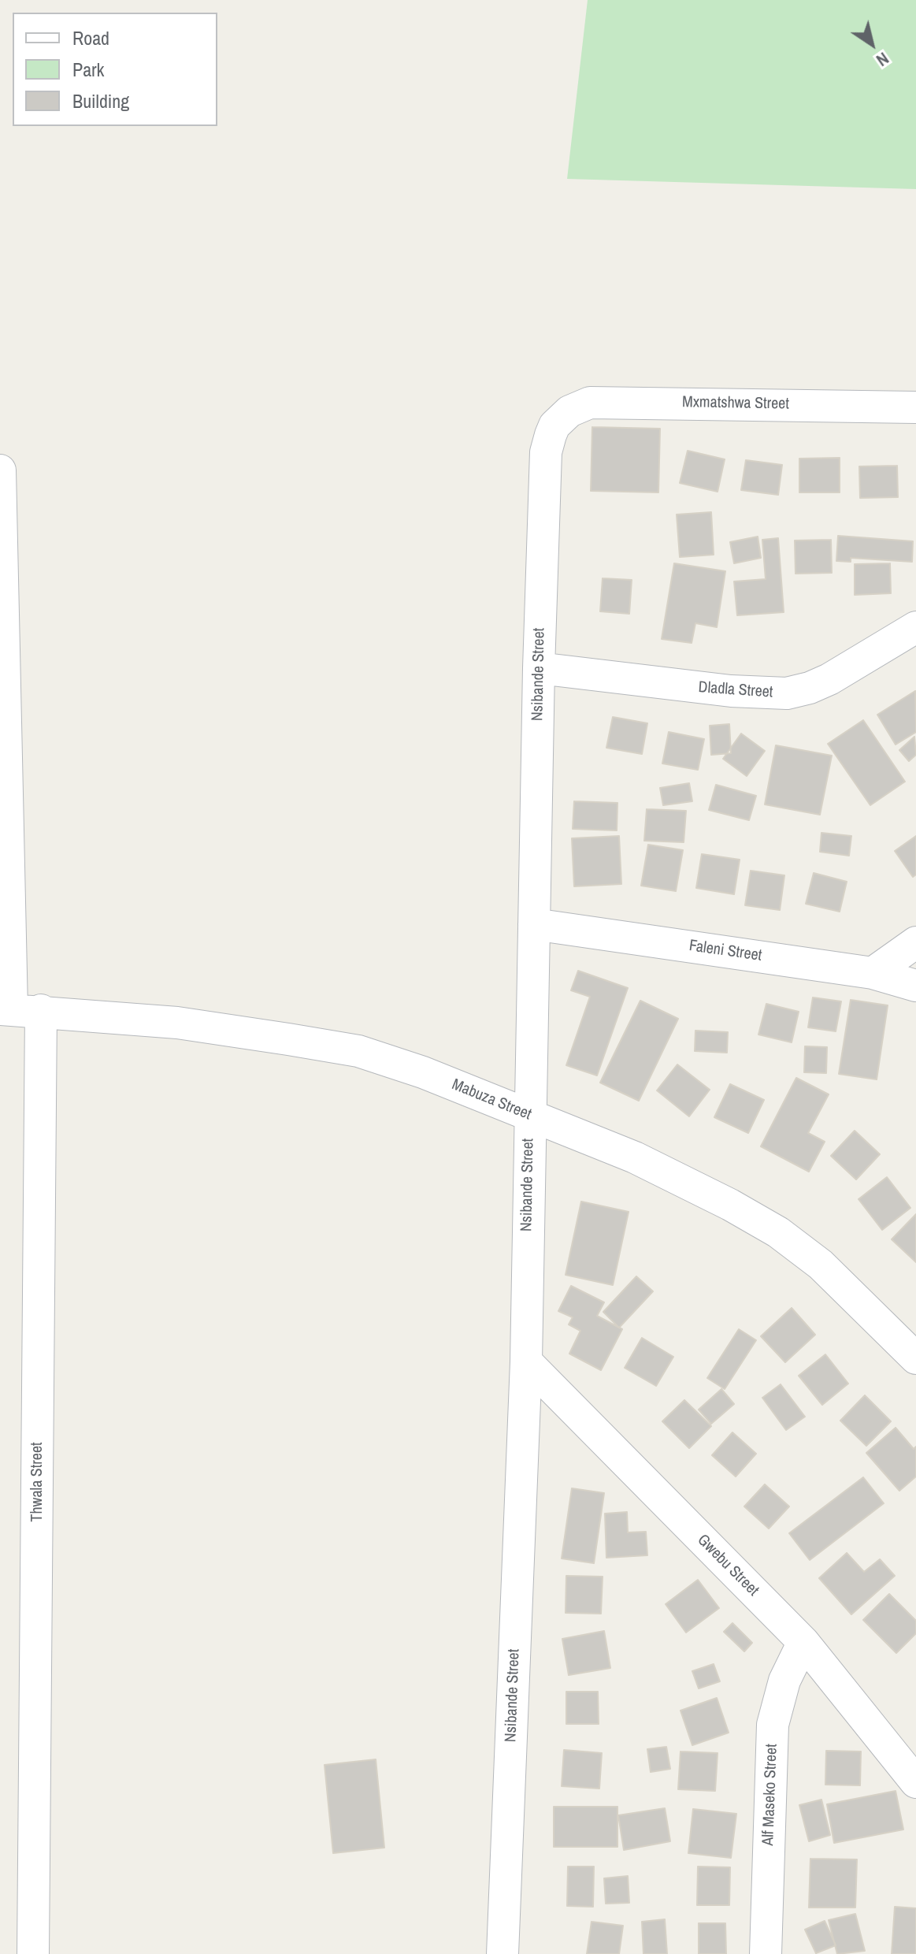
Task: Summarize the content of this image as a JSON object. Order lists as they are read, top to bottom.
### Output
{
  "streets": {
    "street": [
      "Mxmatshwa Street",
      "Nsibande Street",
      "Dladla Street",
      "Faleni Street",
      "Mabuza Street",
      "Thwala Street",
      "Gwebu Street",
      "Alf Maseko Street"
    ]
  },
  "crossings": [
    ["Mxmatshwa Street", "Nsibande Street"],
    ["Nsibande Street", "Dladla Street"],
    ["Nsibande Street", "Faleni Street"],
    ["Nsibande Street", "Mabuza Street"],
    ["Nsibande Street", "Gwebu Street"],
    ["Mabuza Street", "Thwala Street"],
    ["Gwebu Street", "Alf Maseko Street"]
  ],
  "legend": ["Road", "Park", "Building"],
  "north": "bottom right"
}
